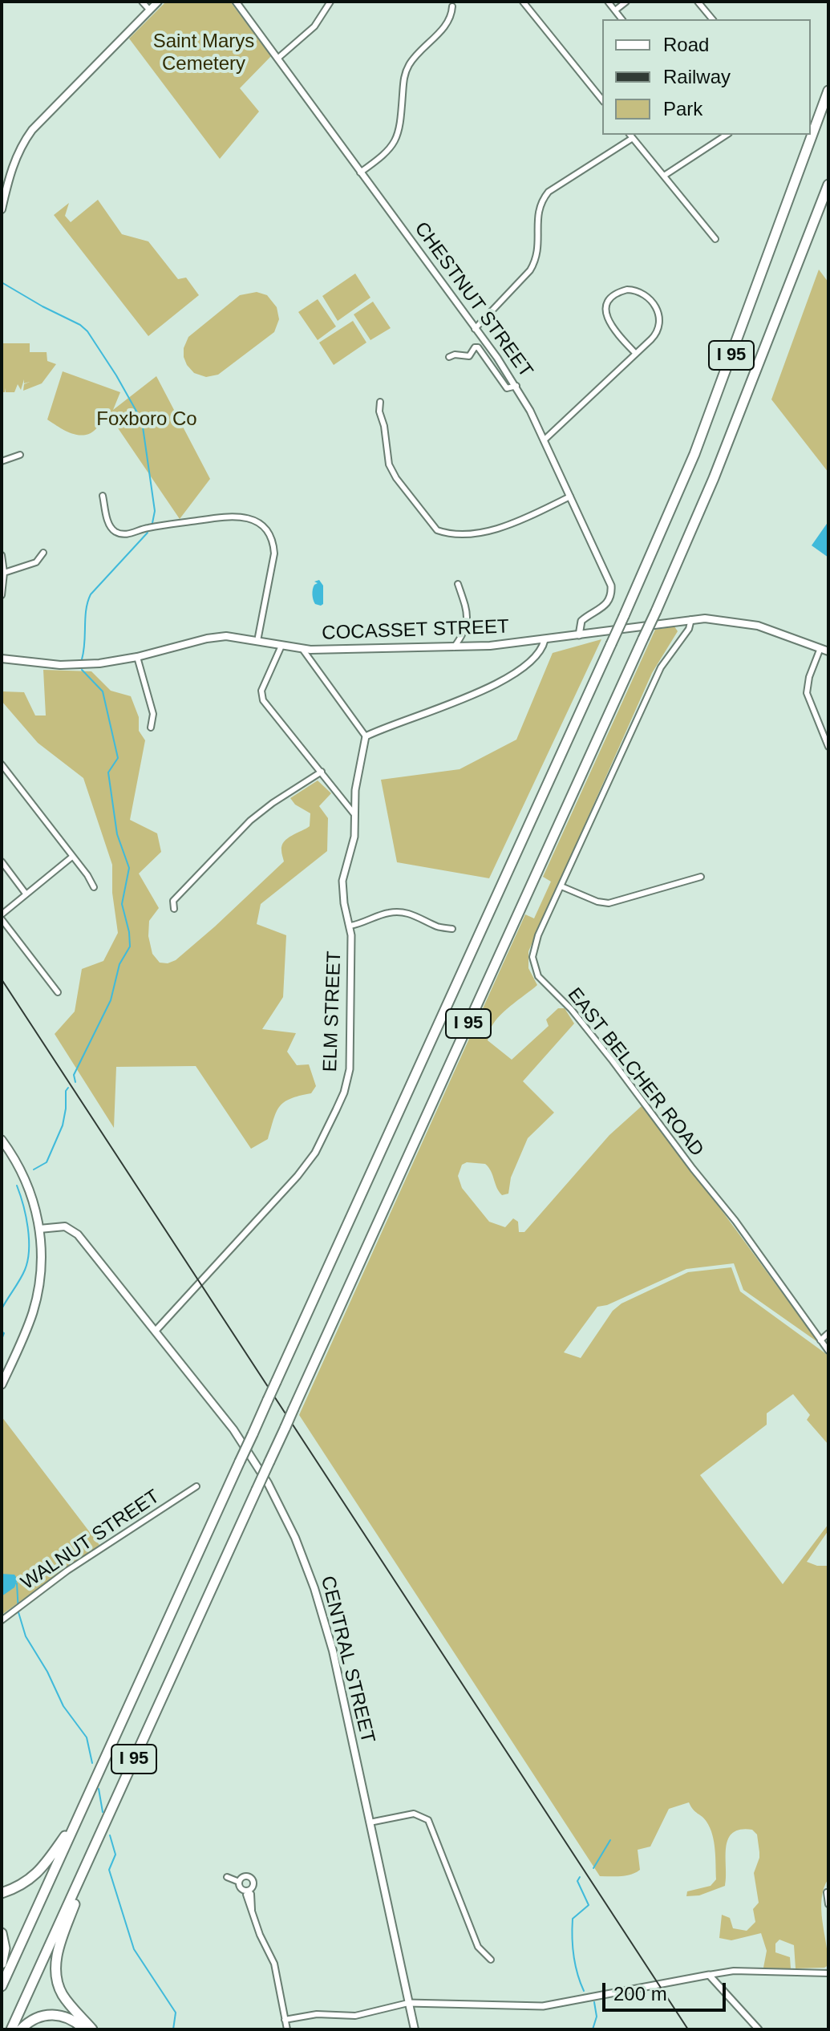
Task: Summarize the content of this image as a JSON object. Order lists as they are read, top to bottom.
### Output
{
  "streets": {
    "highway": ["I 95"],
    "main road": ["COCASSET STREET", "CENTRAL STREET"],
    "street": [
      "CHESTNUT STREET",
      "ELM STREET",
      "EAST BELCHER ROAD",
      "WALNUT STREET"
    ]
  },
  "crossings": [
    ["CHESTNUT STREET", "COCASSET STREET"],
    ["COCASSET STREET", "EAST BELCHER ROAD"],
    ["ELM STREET", "CENTRAL STREET"]
  ],
  "parks": ["Saint Marys Cemetery", "Foxboro Co"],
  "legend": ["Road", "Railway", "Park"],
  "scale_bar": "200 m"
}
